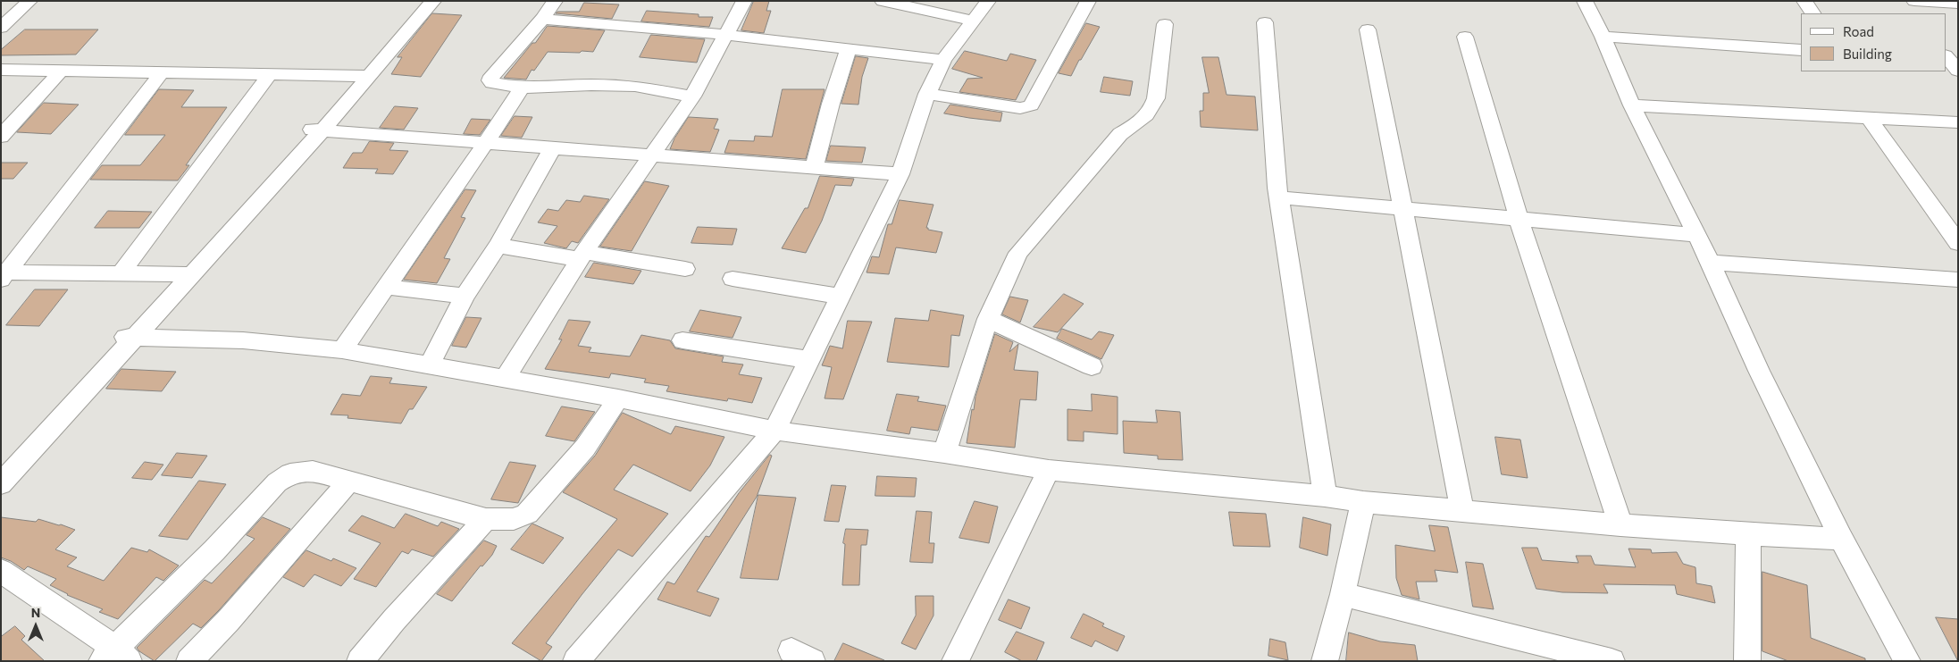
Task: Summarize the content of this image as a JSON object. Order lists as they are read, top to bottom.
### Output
{
  "legend": ["Road", "Building"],
  "north": "top"
}
